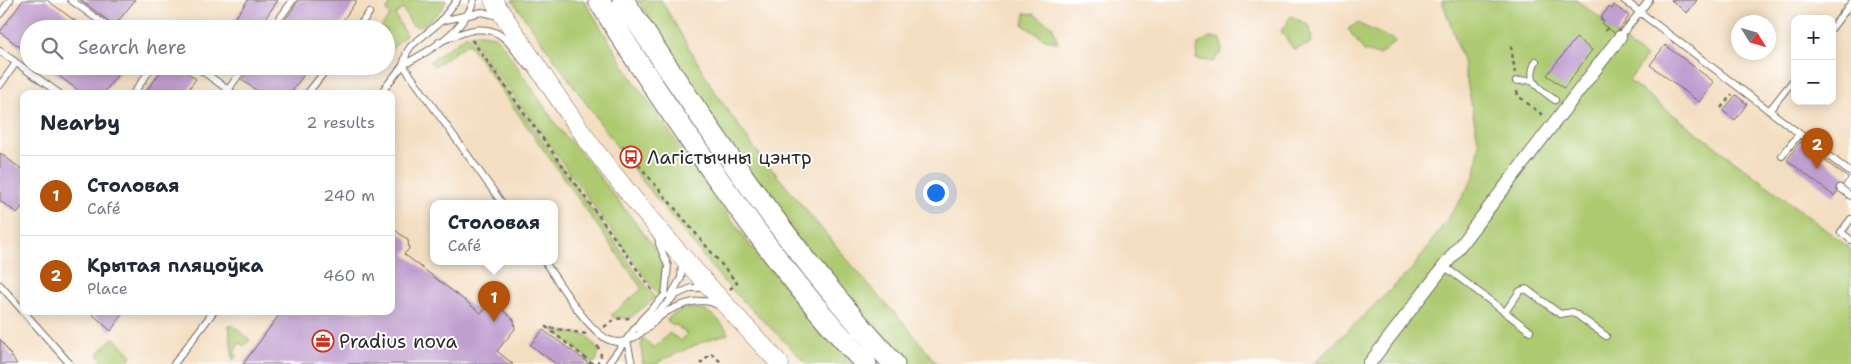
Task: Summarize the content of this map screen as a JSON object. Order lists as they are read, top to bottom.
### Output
{
  "places": {
    "bus stop": ["Лагістычны цэнтр"],
    "office": ["Pradius nova"]
  },
  "north": "bottom right",
  "page": {
    "map_buttons": ["+", "−"],
    "search": "Search here",
    "heading": ["Nearby", "2 results"],
    "pins": ["2", "1"],
    "list": [
      {
        "mark": "1",
        "name": "Столовая",
        "note": "Café",
        "value": "240 m"
      },
      {
        "mark": "2",
        "name": "Крытая пляцоўка",
        "note": "Place",
        "value": "460 m"
      }
    ],
    "popup": ["Столовая", "Café"]
  }
}
